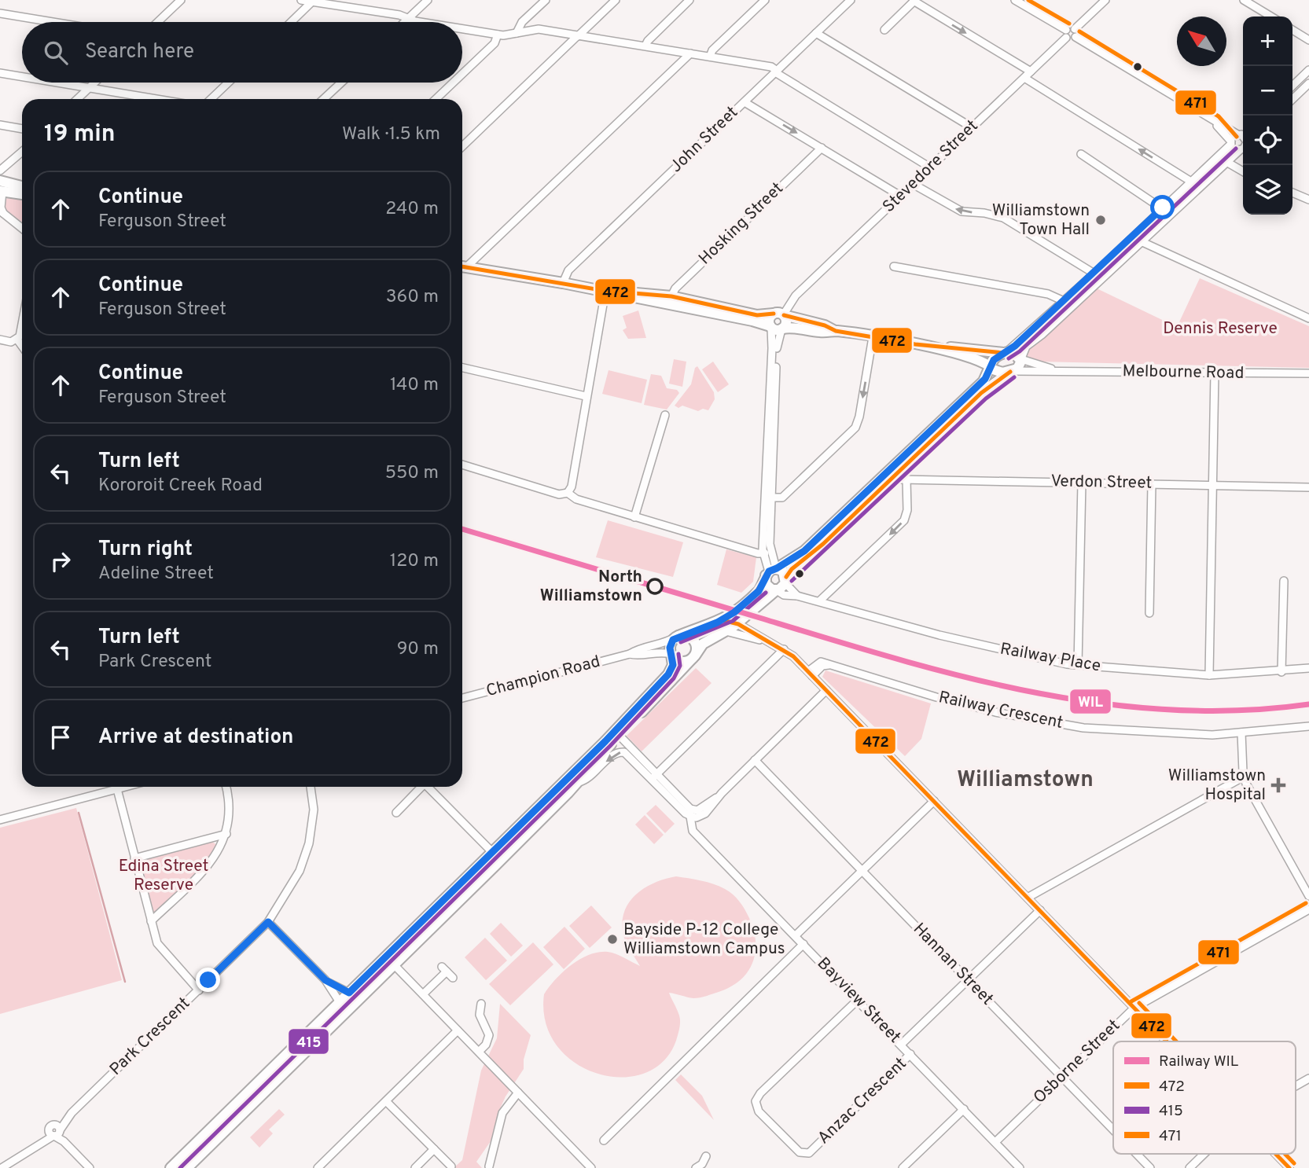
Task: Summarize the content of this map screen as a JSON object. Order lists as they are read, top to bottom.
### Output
{
  "streets": {
    "street": [
      "John Street",
      "Stevedore Street",
      "Hosking Street",
      "Melbourne Road",
      "Verdon Street",
      "Railway Place",
      "Champion Road",
      "Railway Crescent",
      "Hannan Street",
      "Bayview Street",
      "Park Crescent",
      "Osborne Street",
      "Anzac Crescent"
    ]
  },
  "crossings": [
    ["Hannan Street", "Osborne Street"],
    ["Bayview Street", "Osborne Street"],
    ["Bayview Street", "Anzac Crescent"]
  ],
  "districts": ["Williamstown"],
  "parks": ["Dennis Reserve", "Edina Street Reserve"],
  "places": {
    "other": ["Williamstown Town Hall", "North Williamstown", "Bayside P-12 College Williamstown Campus"],
    "health": ["Williamstown Hospital"]
  },
  "lines": [
    "transit line 471",
    "transit line 415",
    "transit line 472",
    "rail line WIL"
  ],
  "legend": [
    "Railway WIL",
    "472",
    "415",
    "471"
  ],
  "north": "top left",
  "page": {
    "map_buttons": ["+", "−"],
    "search": "Search here",
    "heading": ["19 min", "Walk · 1.5 km"],
    "list": [
      ["Continue", "Ferguson Street", "240 m"],
      ["Continue", "Ferguson Street", "360 m"],
      ["Continue", "Ferguson Street", "140 m"],
      ["Turn left", "Kororoit Creek Road", "550 m"],
      ["Turn right", "Adeline Street", "120 m"],
      ["Turn left", "Park Crescent", "90 m"],
      "Arrive at destination"
    ]
  }
}
